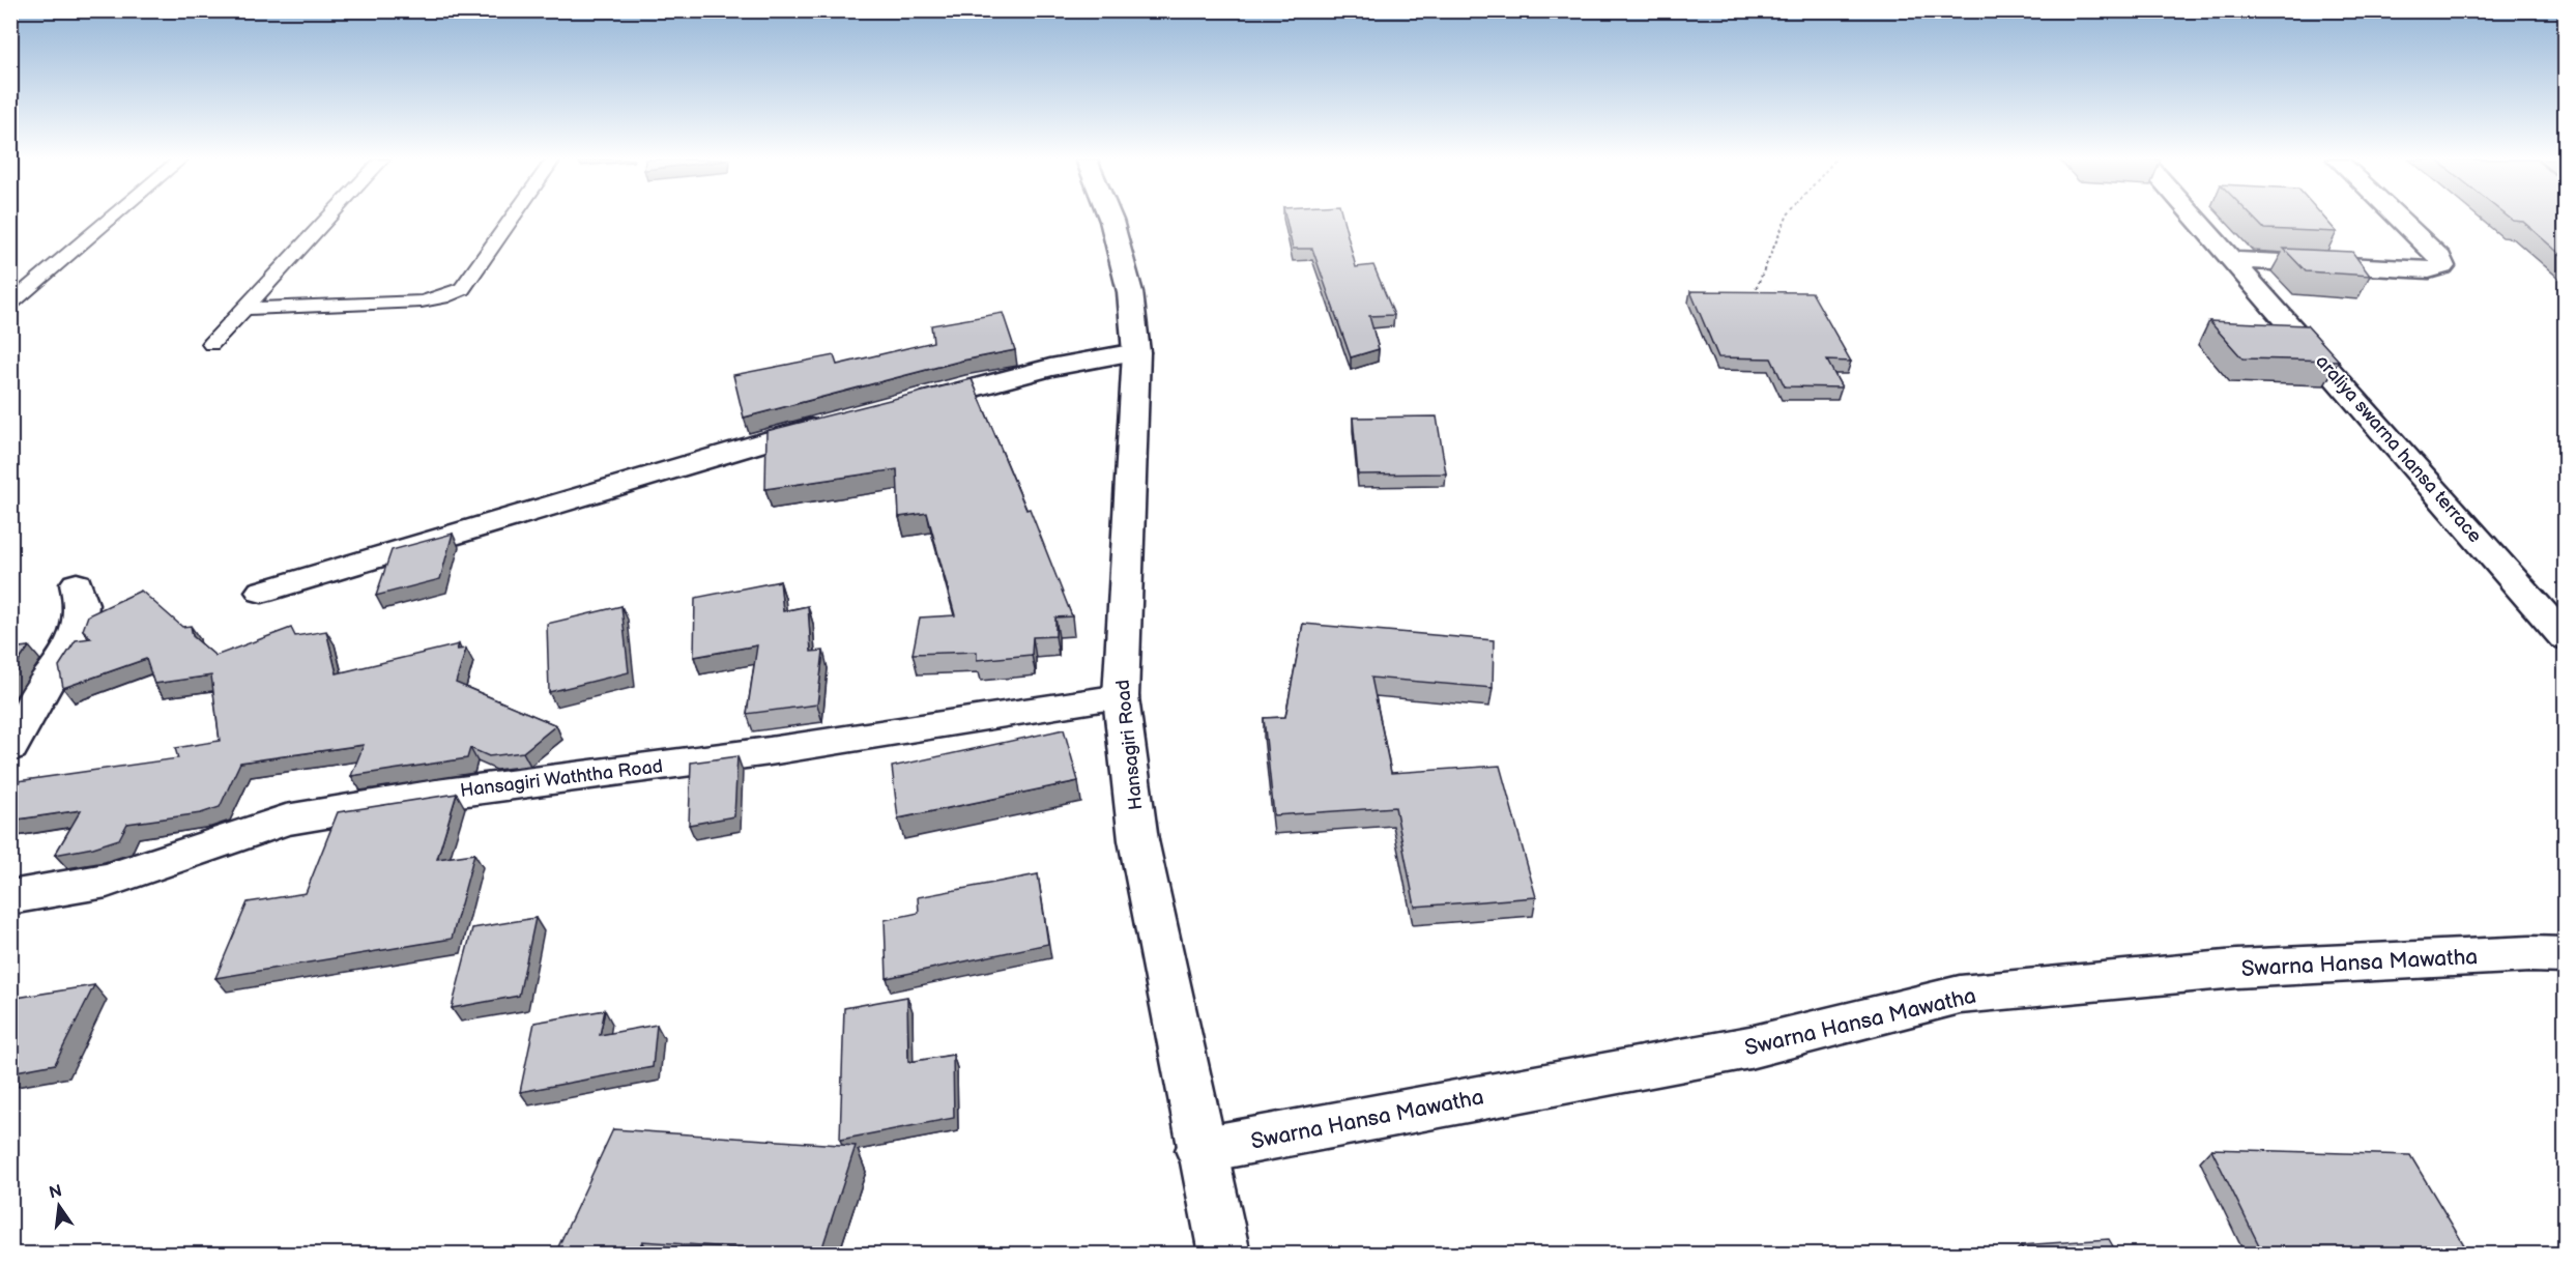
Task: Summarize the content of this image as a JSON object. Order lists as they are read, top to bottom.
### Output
{
  "streets": {
    "street": [
      "araliya swarna hansa terrace",
      "Hansagiri Road",
      "Hansagiri Waththa Road",
      "Swarna Hansa Mawatha"
    ]
  },
  "crossings": [
    ["Hansagiri Road", "Hansagiri Waththa Road"],
    ["Hansagiri Road", "Swarna Hansa Mawatha"]
  ],
  "north": "top"
}
